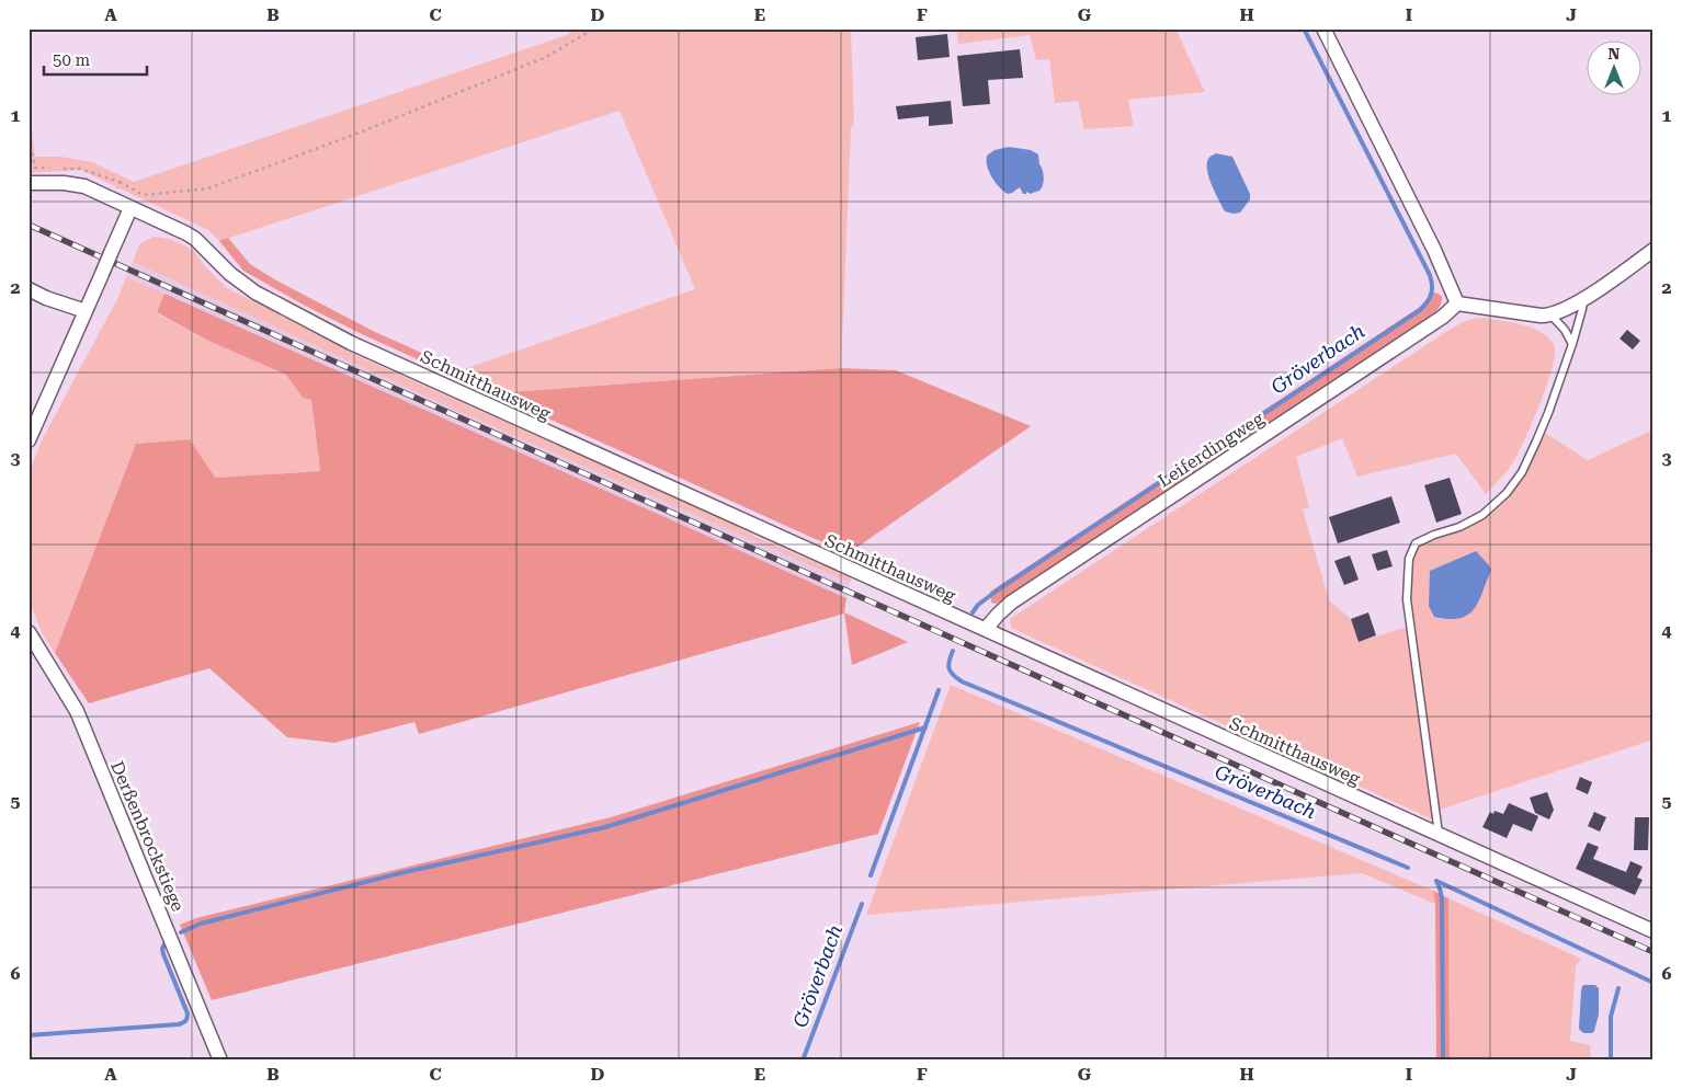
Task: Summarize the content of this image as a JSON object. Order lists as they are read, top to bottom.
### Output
{
  "streets": {
    "street": ["Schmitthausweg", "Leiferdingweg", "Derßenbrockstiege"]
  },
  "crossings": [
    ["Schmitthausweg", "Leiferdingweg"]
  ],
  "water": ["Gröverbach"],
  "scale_bar": "50 m",
  "north": "top",
  "grid": {
    "columns": [
      "A",
      "B",
      "C",
      "D",
      "E",
      "F",
      "G",
      "H",
      "I",
      "J"
    ],
    "rows": [
      "1",
      "2",
      "3",
      "4",
      "5",
      "6"
    ]
  }
}
